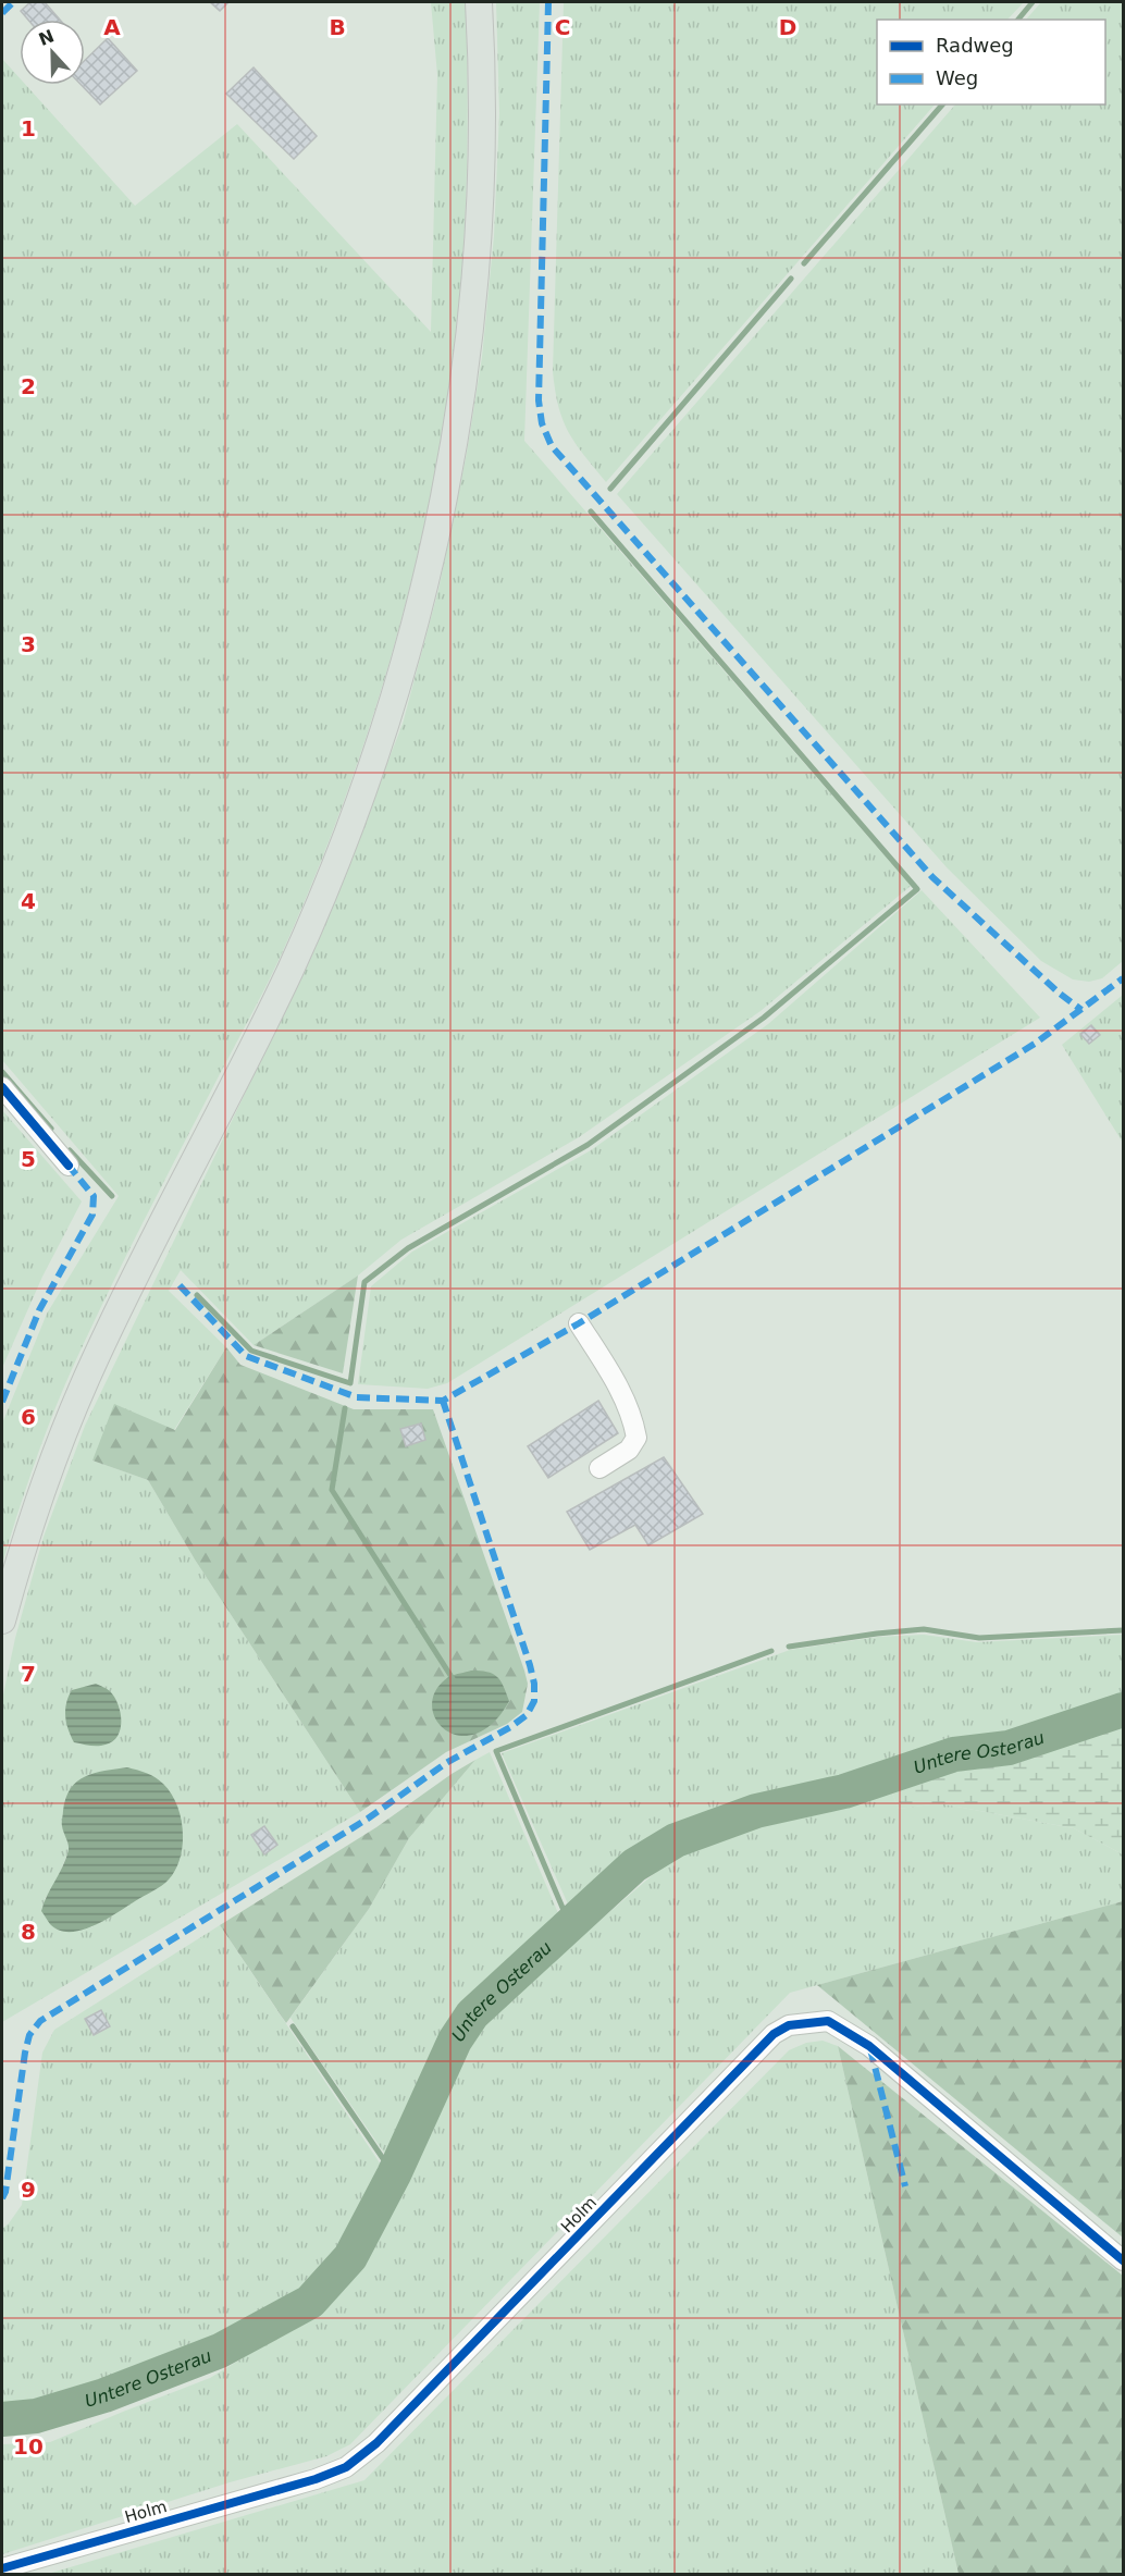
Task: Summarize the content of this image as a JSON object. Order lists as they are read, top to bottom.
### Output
{
  "streets": {
    "street": ["Holm"]
  },
  "water": ["Untere Osterau"],
  "legend": ["Radweg", "Weg"],
  "north": "top",
  "grid": {
    "columns": [
      "A",
      "B",
      "C",
      "D"
    ],
    "rows": [
      "1",
      "2",
      "3",
      "4",
      "5",
      "6",
      "7",
      "8",
      "9",
      "10"
    ]
  }
}
